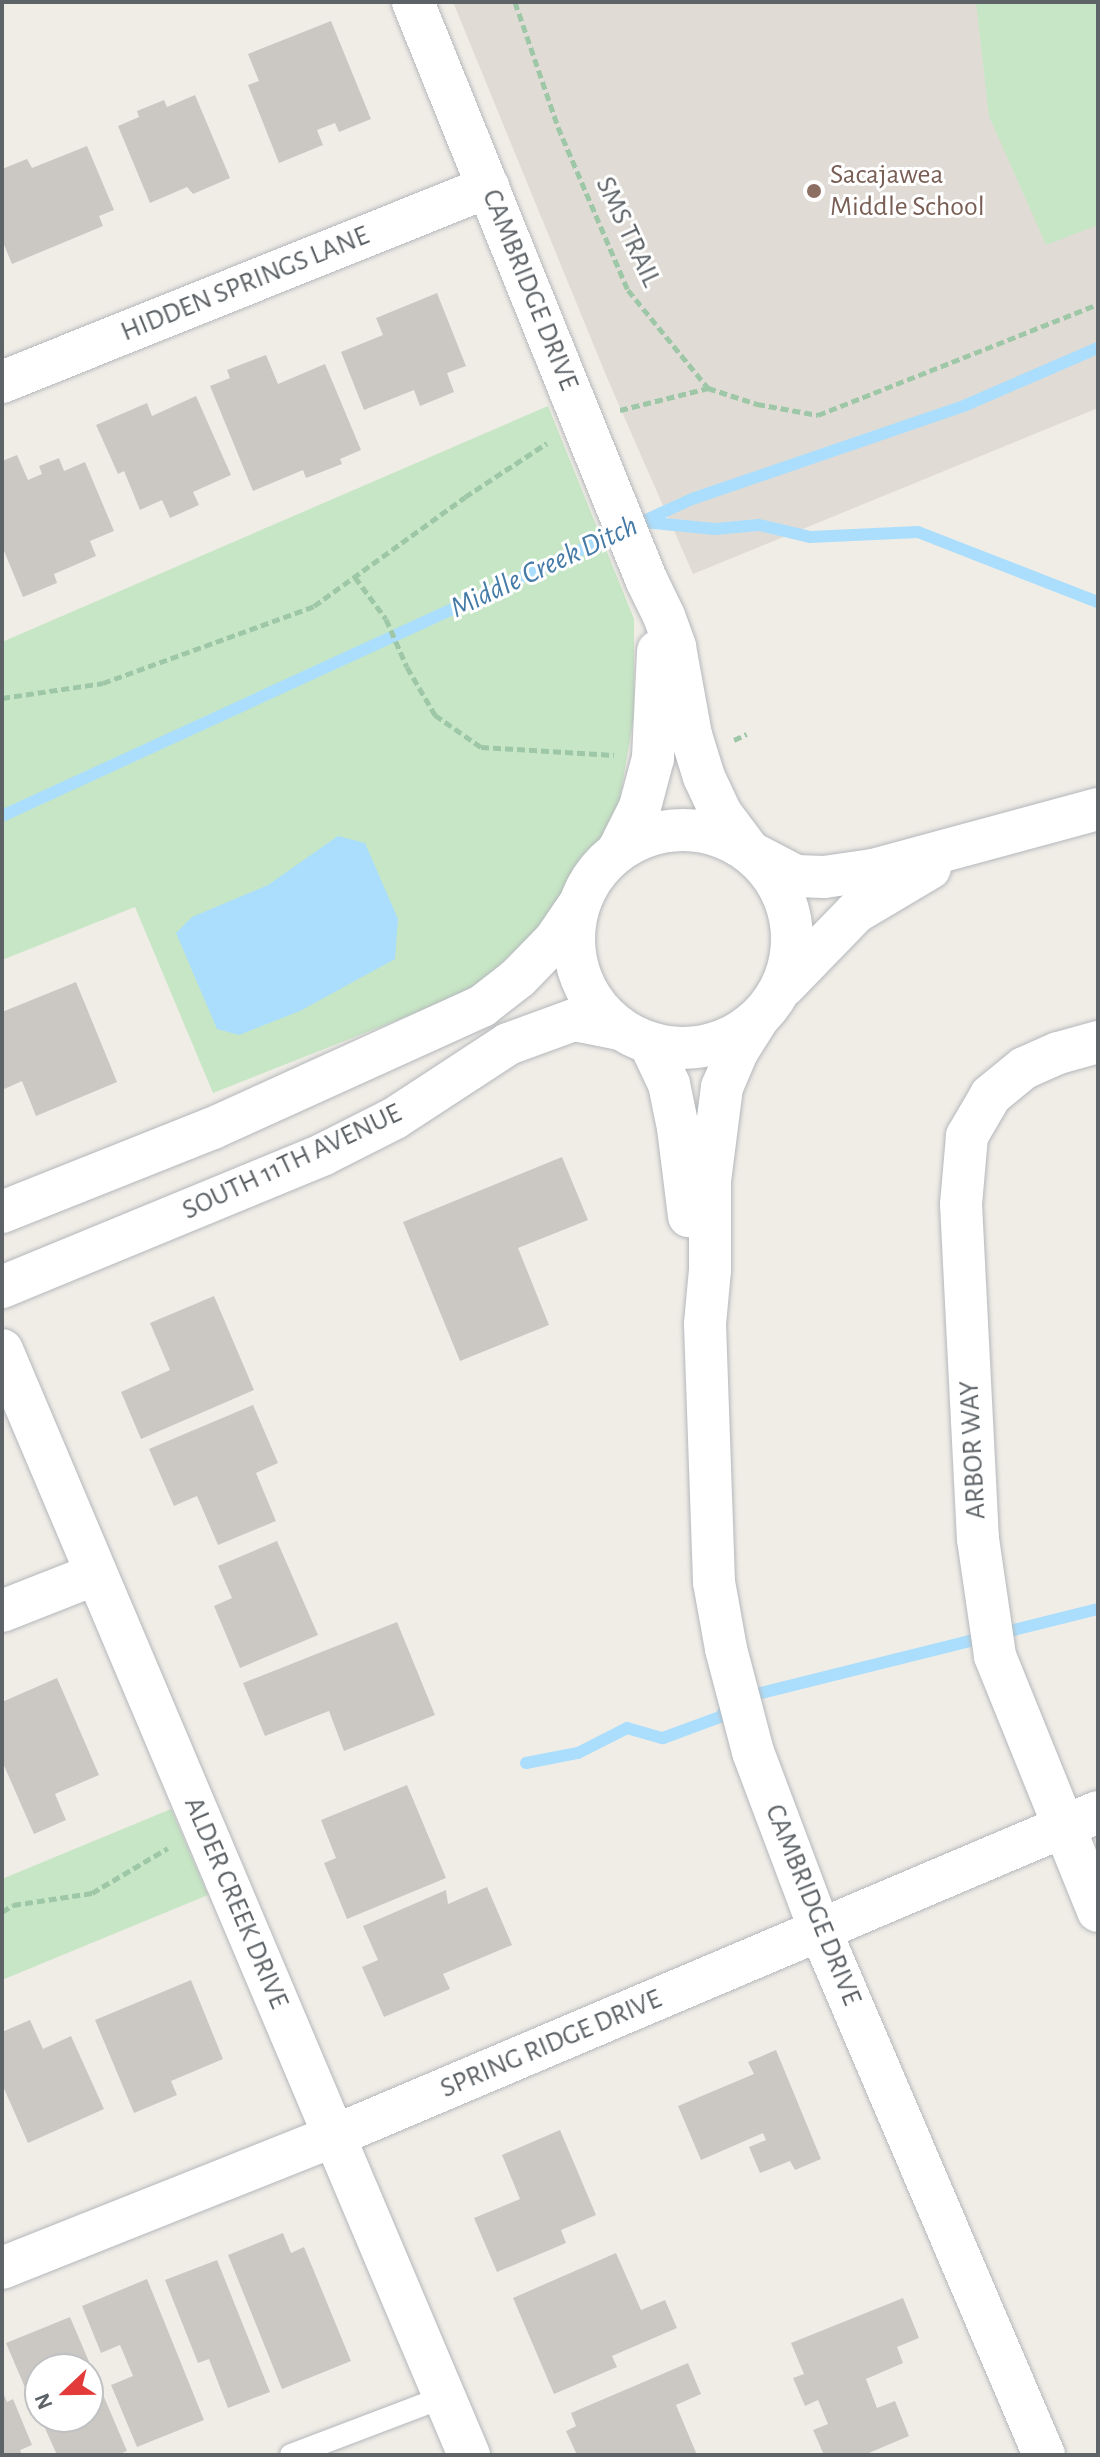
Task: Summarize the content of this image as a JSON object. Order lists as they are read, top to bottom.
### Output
{
  "streets": {
    "street": [
      "HIDDEN SPRINGS LANE",
      "CAMBRIDGE DRIVE",
      "SOUTH 11TH AVENUE",
      "ARBOR WAY",
      "ALDER CREEK DRIVE",
      "SPRING RIDGE DRIVE"
    ],
    "path": ["SMS TRAIL"]
  },
  "crossings": [
    ["HIDDEN SPRINGS LANE", "CAMBRIDGE DRIVE"],
    ["CAMBRIDGE DRIVE", "SOUTH 11TH AVENUE"],
    ["CAMBRIDGE DRIVE", "SPRING RIDGE DRIVE"],
    ["ARBOR WAY", "SPRING RIDGE DRIVE"],
    ["ALDER CREEK DRIVE", "SPRING RIDGE DRIVE"]
  ],
  "water": ["Middle Creek Ditch"],
  "places": ["Sacajawea Middle School"],
  "north": "left"
}
